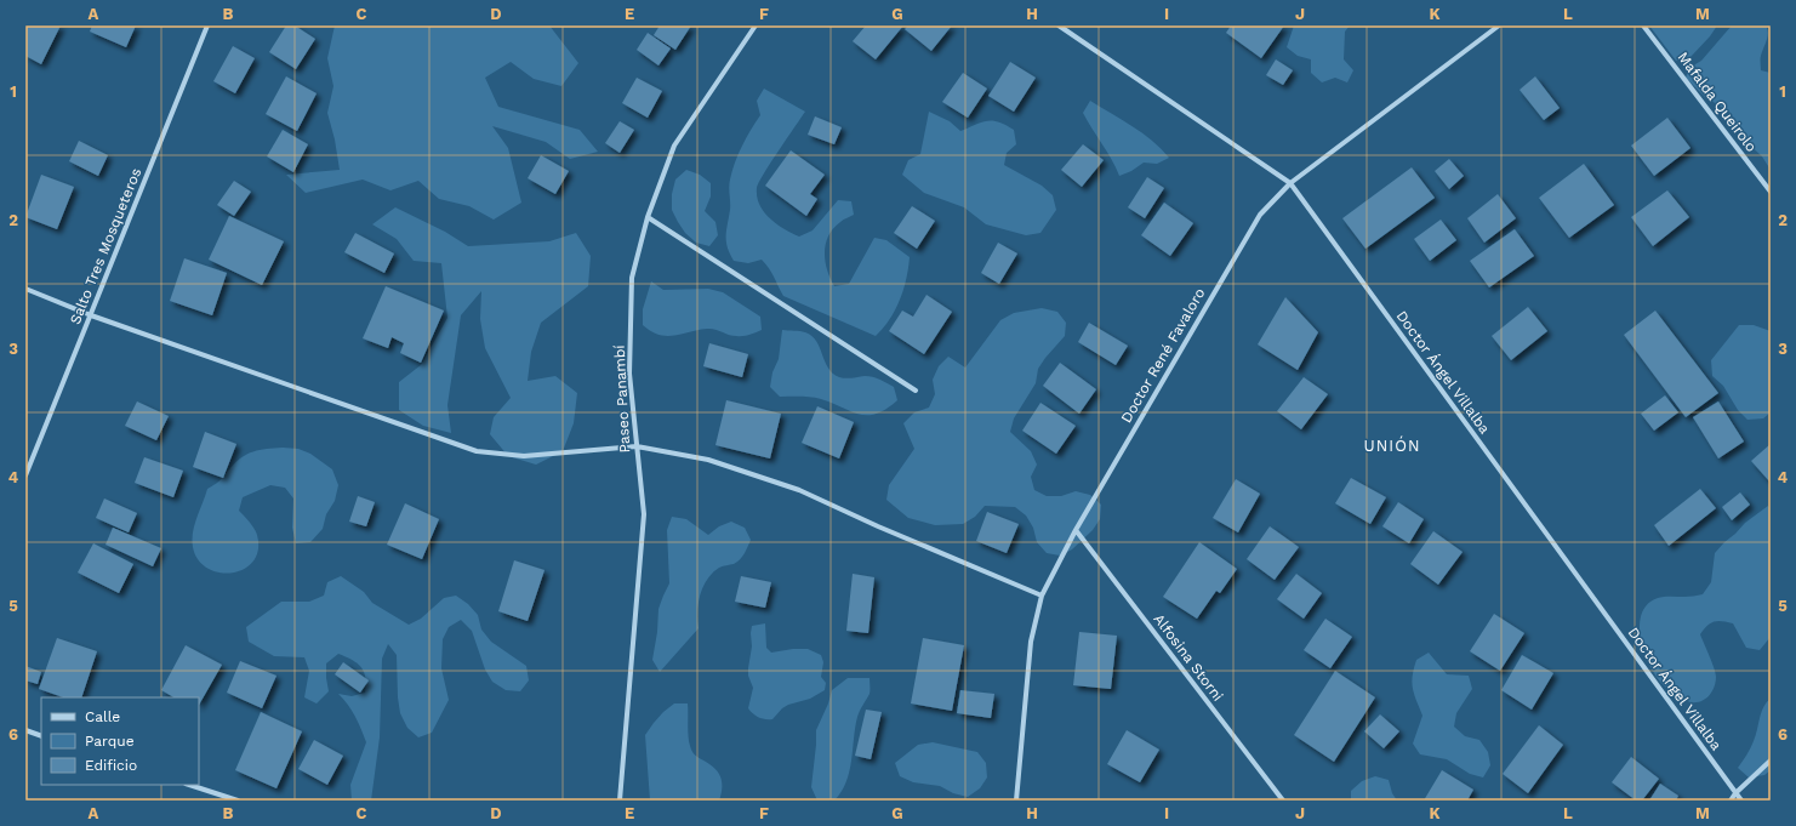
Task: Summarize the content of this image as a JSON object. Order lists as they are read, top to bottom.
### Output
{
  "streets": {
    "street": [
      "Mafalda Queirolo",
      "Salto Tres Mosqueteros",
      "Doctor René Favaloro",
      "Doctor Ángel Villalba",
      "Paseo Panambí",
      "Alfosina Storni"
    ]
  },
  "crossings": [
    ["Doctor René Favaloro", "Doctor Ángel Villalba"],
    ["Doctor René Favaloro", "Alfosina Storni"]
  ],
  "districts": ["UNIÓN"],
  "legend": ["Calle", "Parque", "Edificio"],
  "grid": {
    "columns": [
      "A",
      "B",
      "C",
      "D",
      "E",
      "F",
      "G",
      "H",
      "I",
      "J",
      "K",
      "L",
      "M"
    ],
    "rows": [
      "1",
      "2",
      "3",
      "4",
      "5",
      "6"
    ]
  }
}
